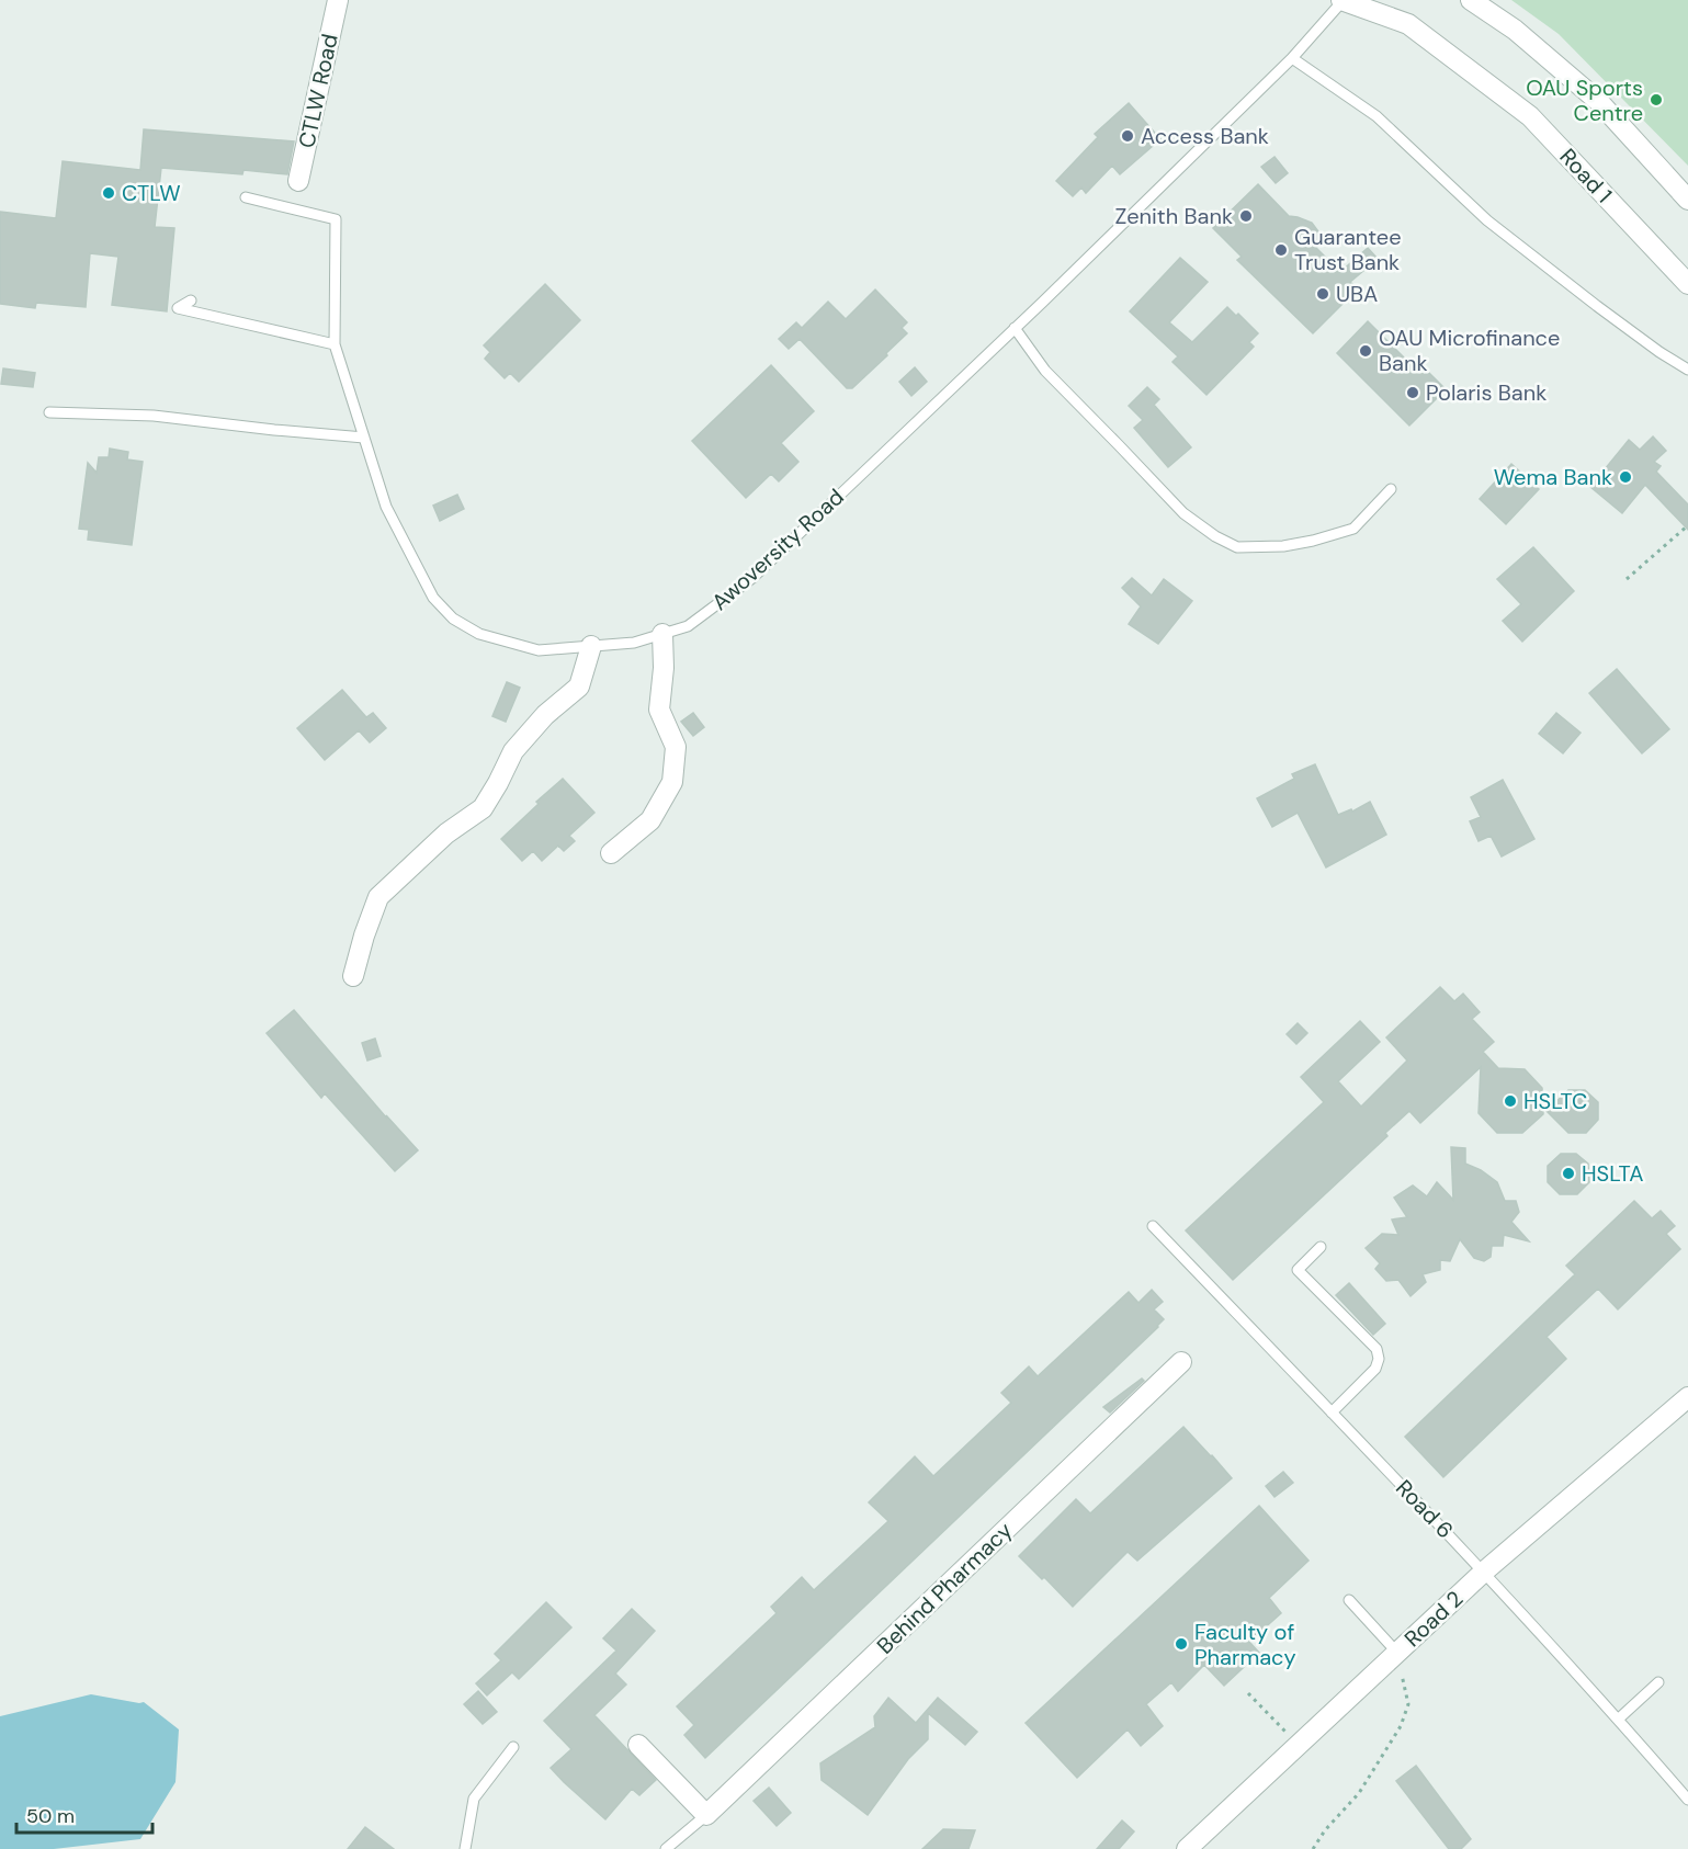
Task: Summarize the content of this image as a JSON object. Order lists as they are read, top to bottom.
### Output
{
  "streets": {
    "street": [
      "CTLW Road",
      "Road 1",
      "Behind Pharmacy",
      "Road 2"
    ],
    "lane": ["Awoversity Road", "Road 6"]
  },
  "crossings": [
    ["Road 1", "Awoversity Road"],
    ["Road 6", "Road 2"]
  ],
  "places": [
    "OAU Sports Centre",
    "Access Bank",
    "CTLW",
    "Zenith Bank",
    "Guarantee Trust Bank",
    "UBA",
    "OAU Microfinance Bank",
    "Polaris Bank",
    "Wema Bank",
    "HSLTC",
    "HSLTA",
    "Faculty of Pharmacy"
  ],
  "scale_bar": "50 m"
}
